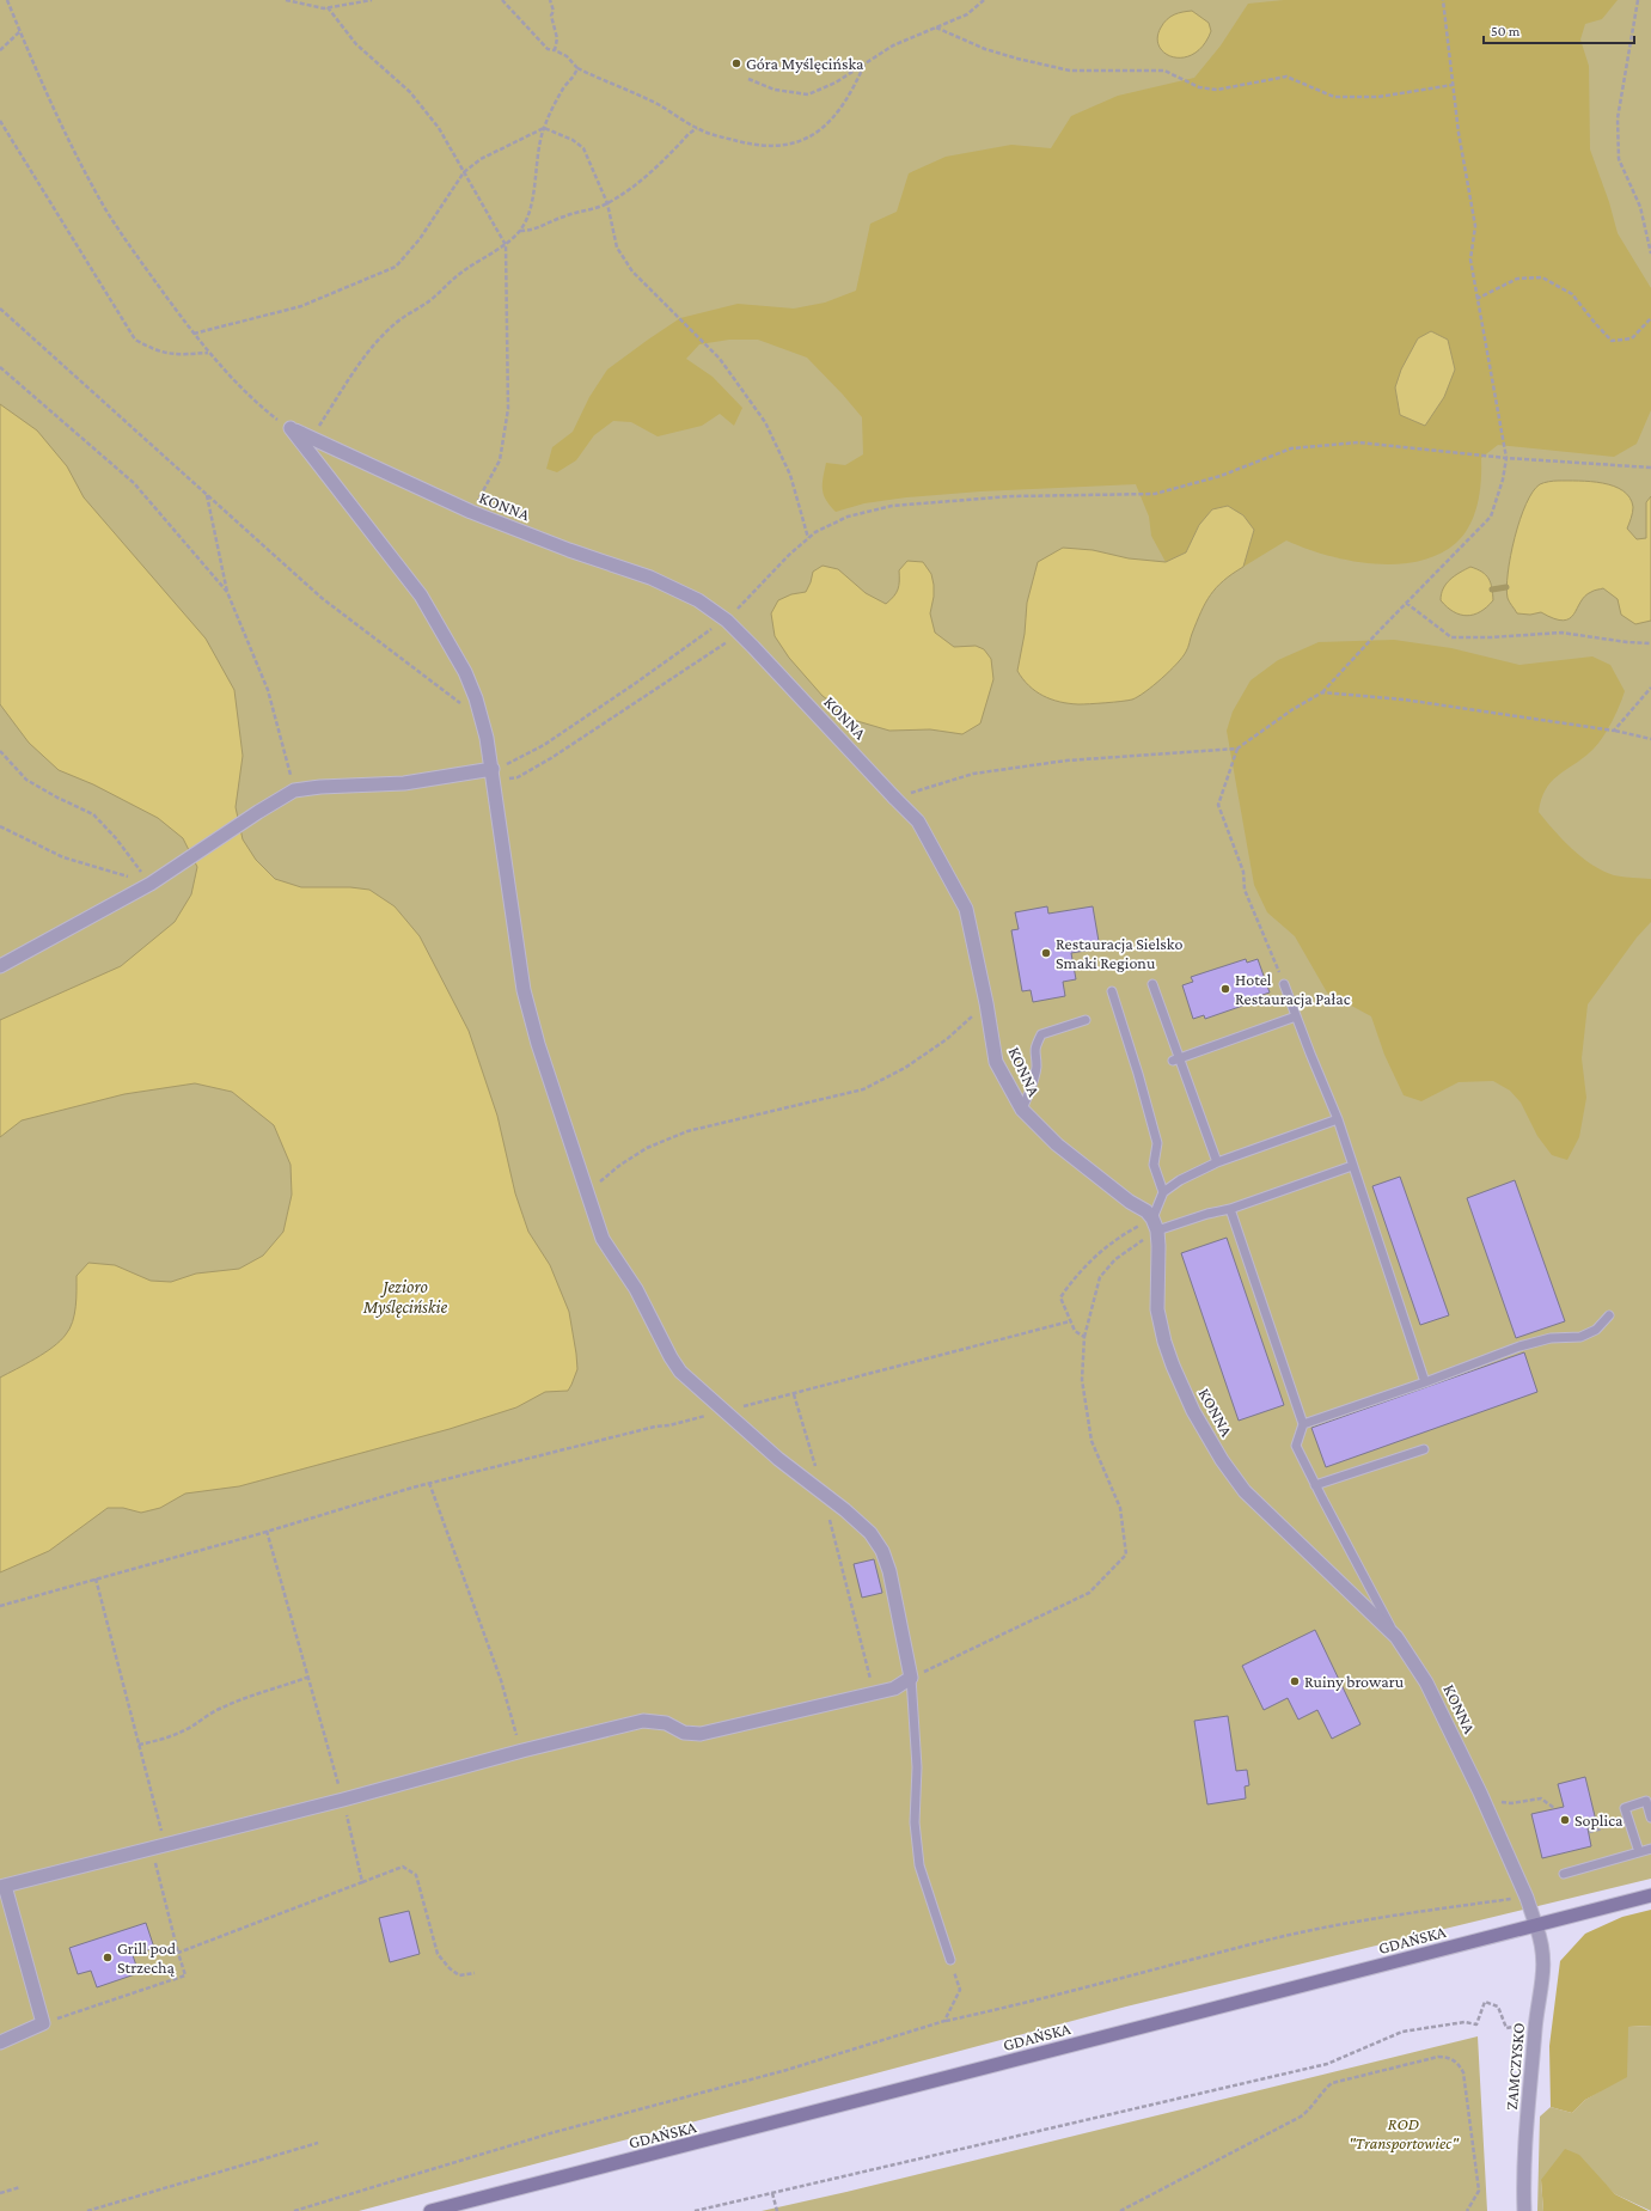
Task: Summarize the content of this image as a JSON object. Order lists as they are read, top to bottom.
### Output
{
  "streets": {
    "main road": ["GDAŃSKA"],
    "street": ["KONNA", "ZAMCZYSKO"]
  },
  "crossings": [
    ["KONNA", "GDAŃSKA"],
    ["KONNA", "ZAMCZYSKO"],
    ["GDAŃSKA", "ZAMCZYSKO"]
  ],
  "water": ["Jezioro Myślęcińskie"],
  "parks": ["ROD \"Transportowiec\""],
  "places": [
    "Góra Myślęcińska",
    "Restauracja Sielsko Smaki Regionu",
    "Hotel Restauracja Pałac",
    "Ruiny browaru",
    "Soplica",
    "Grill pod Strzechą"
  ],
  "scale_bar": "50 m"
}
